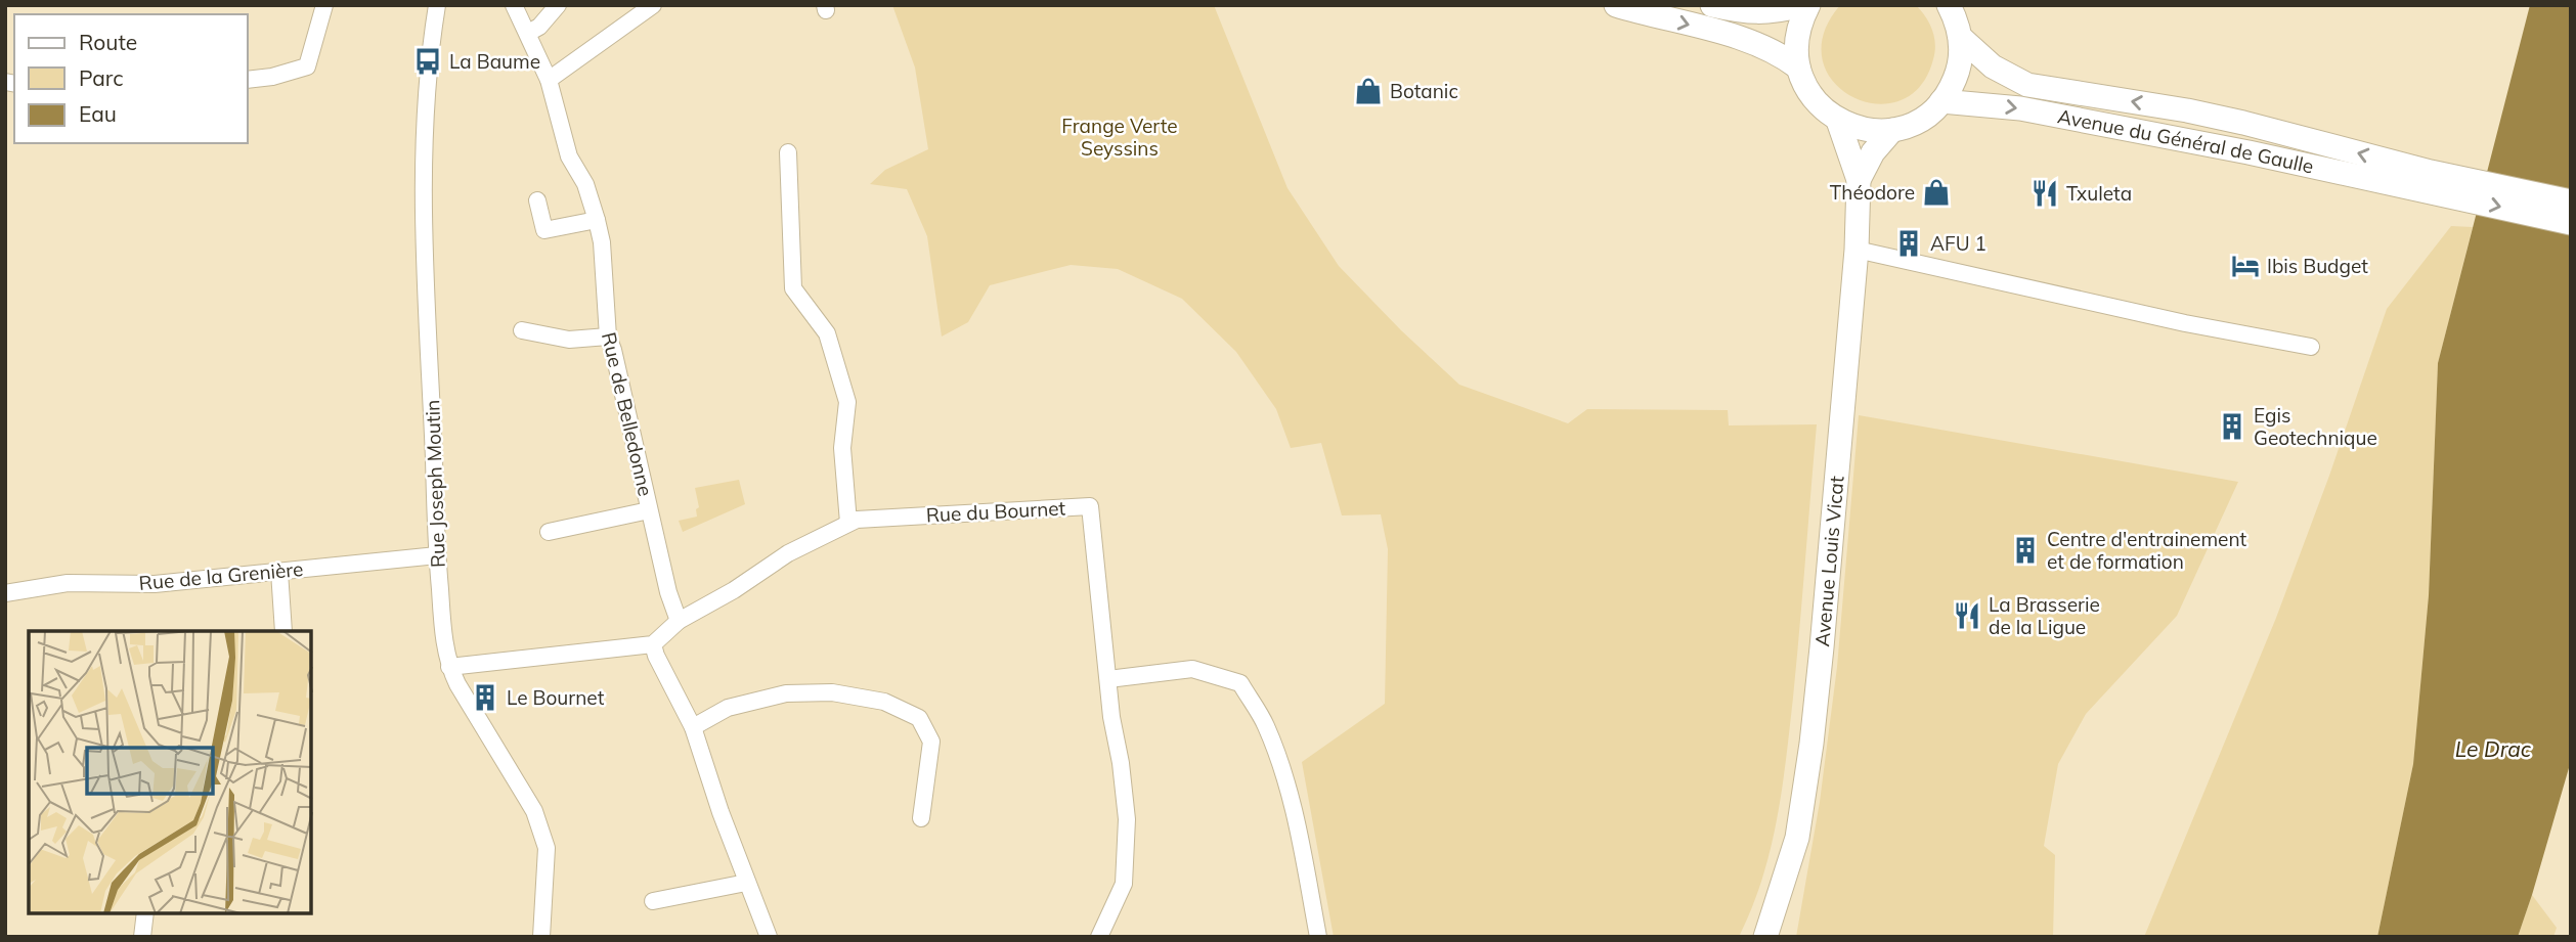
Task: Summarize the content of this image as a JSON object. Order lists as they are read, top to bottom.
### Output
{
  "streets": {
    "main road": ["Avenue du Général de Gaulle", "Avenue Louis Vicat"],
    "street": [
      "Rue de Belledonne",
      "Rue Joseph Moutin",
      "Rue du Bournet",
      "Rue de la Grenière"
    ]
  },
  "crossings": [
    ["Rue de Belledonne", "Rue du Bournet"],
    ["Rue Joseph Moutin", "Rue de la Grenière"]
  ],
  "water": ["Le Drac"],
  "parks": ["Frange Verte Seyssins"],
  "places": {
    "bus stop": ["La Baume"],
    "shop": ["Botanic", "Théodore"],
    "restaurant": ["Txuleta", "La Brasserie de la Ligue"],
    "building": [
      "AFU 1",
      "Egis Geotechnique",
      "Centre d'entrainement et de formation",
      "Le Bournet"
    ],
    "hotel": ["Ibis Budget"]
  },
  "legend": ["Route", "Parc", "Eau"]
}
